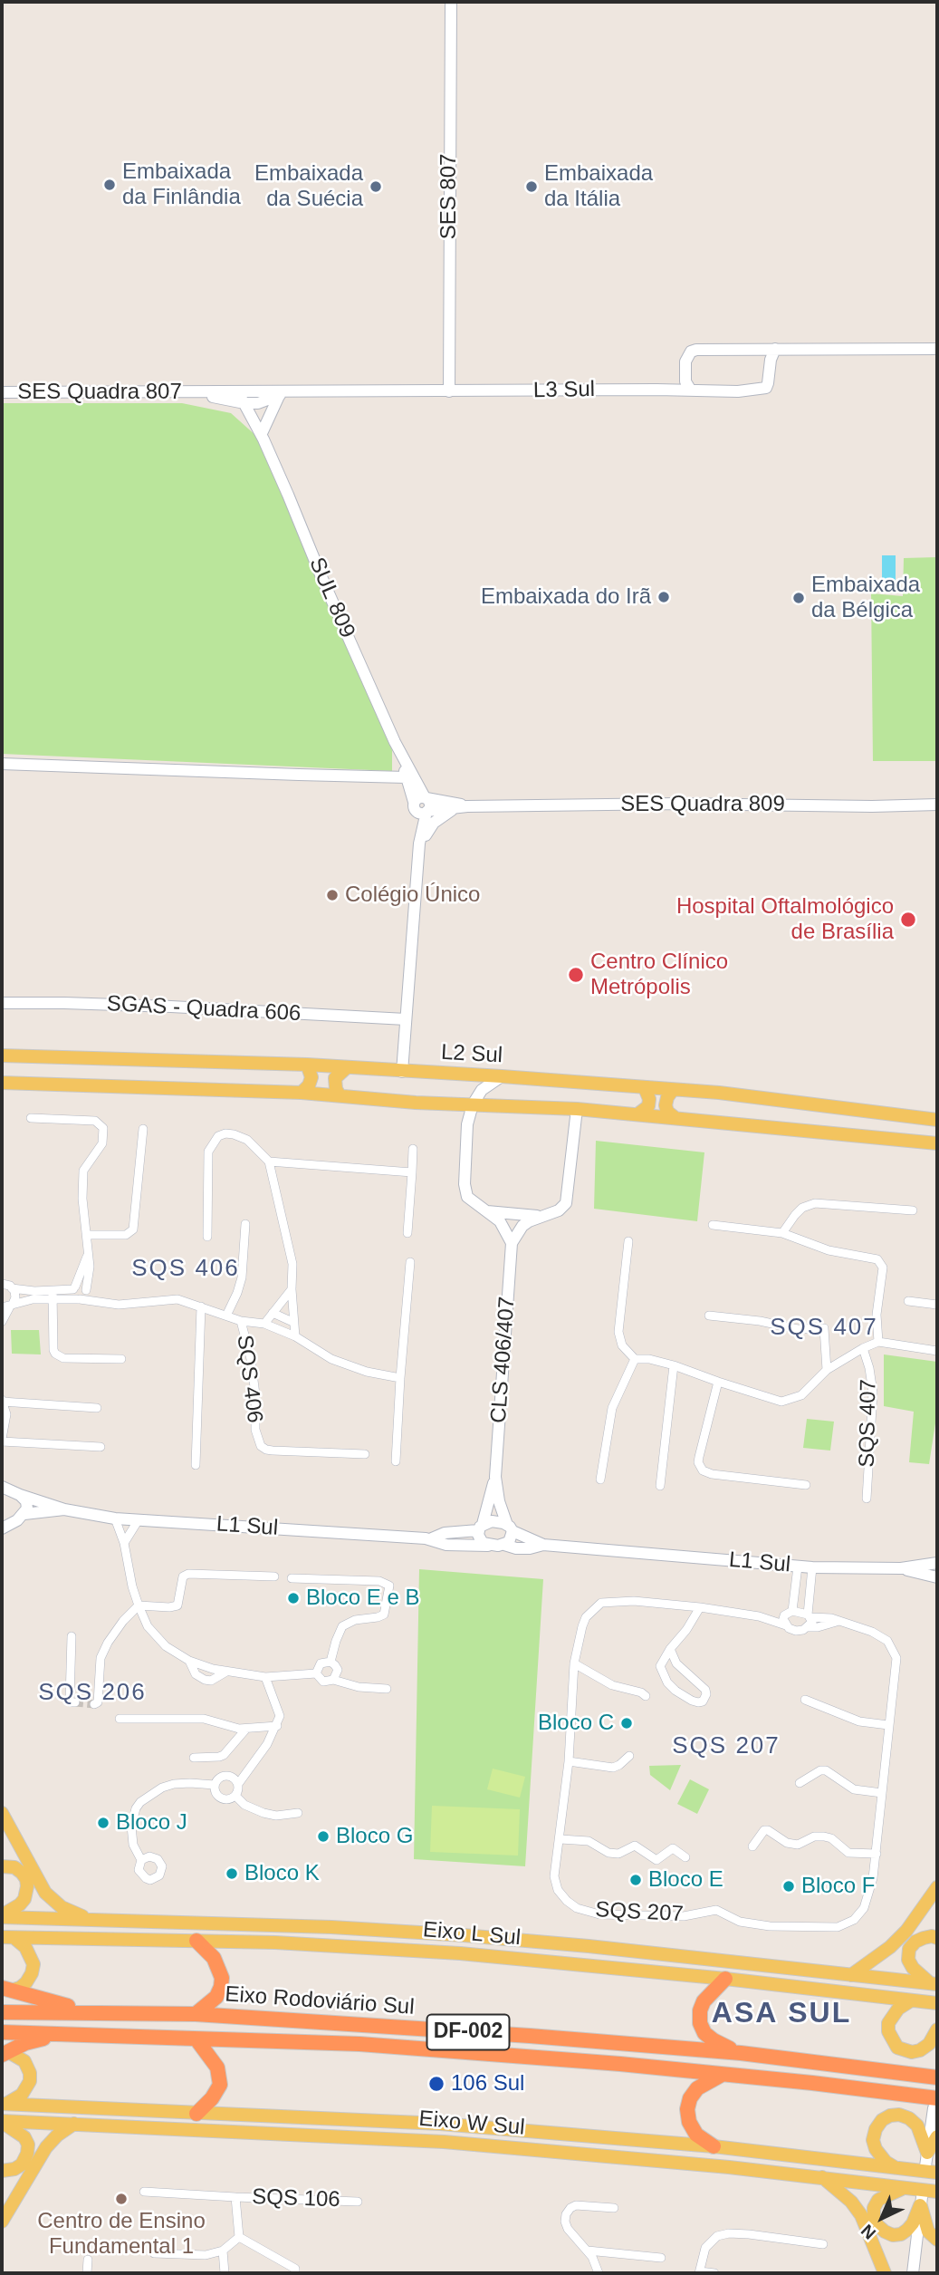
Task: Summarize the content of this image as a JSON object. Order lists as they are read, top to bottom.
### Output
{
  "streets": {
    "highway": ["Eixo Rodoviário Sul", "DF-002"],
    "main road": ["L2 Sul", "Eixo L Sul", "Eixo W Sul"],
    "street": [
      "SES 807",
      "L3 Sul",
      "SES Quadra 807",
      "SUL 809",
      "SES Quadra 809",
      "SGAS - Quadra 606",
      "CLS 406/407",
      "SQS 406",
      "SQS 407",
      "L1 Sul",
      "SQS 207",
      "SQS 106"
    ]
  },
  "crossings": [
    ["SES 807", "L3 Sul"],
    ["SES 807", "SES Quadra 807"],
    ["L3 Sul", "SES Quadra 807"],
    ["SES Quadra 807", "SUL 809"],
    ["SUL 809", "SES Quadra 809"],
    ["SUL 809", "SGAS - Quadra 606"],
    ["SUL 809", "L2 Sul"],
    ["CLS 406/407", "L1 Sul"]
  ],
  "districts": [
    "SQS 406",
    "SQS 407",
    "SQS 206",
    "SQS 207",
    "ASA SUL"
  ],
  "places": [
    "Embaixada da Finlândia",
    "Embaixada da Suécia",
    "Embaixada da Itália",
    "Embaixada do Irã",
    "Embaixada da Bélgica",
    "Colégio Único",
    "Hospital Oftalmológico de Brasília",
    "Centro Clínico Metrópolis",
    "Bloco E e B",
    "Bloco C",
    "Bloco J",
    "Bloco G",
    "Bloco K",
    "Bloco E",
    "Bloco F",
    "106 Sul",
    "Centro de Ensino Fundamental 1"
  ],
  "north": "bottom left"
}
